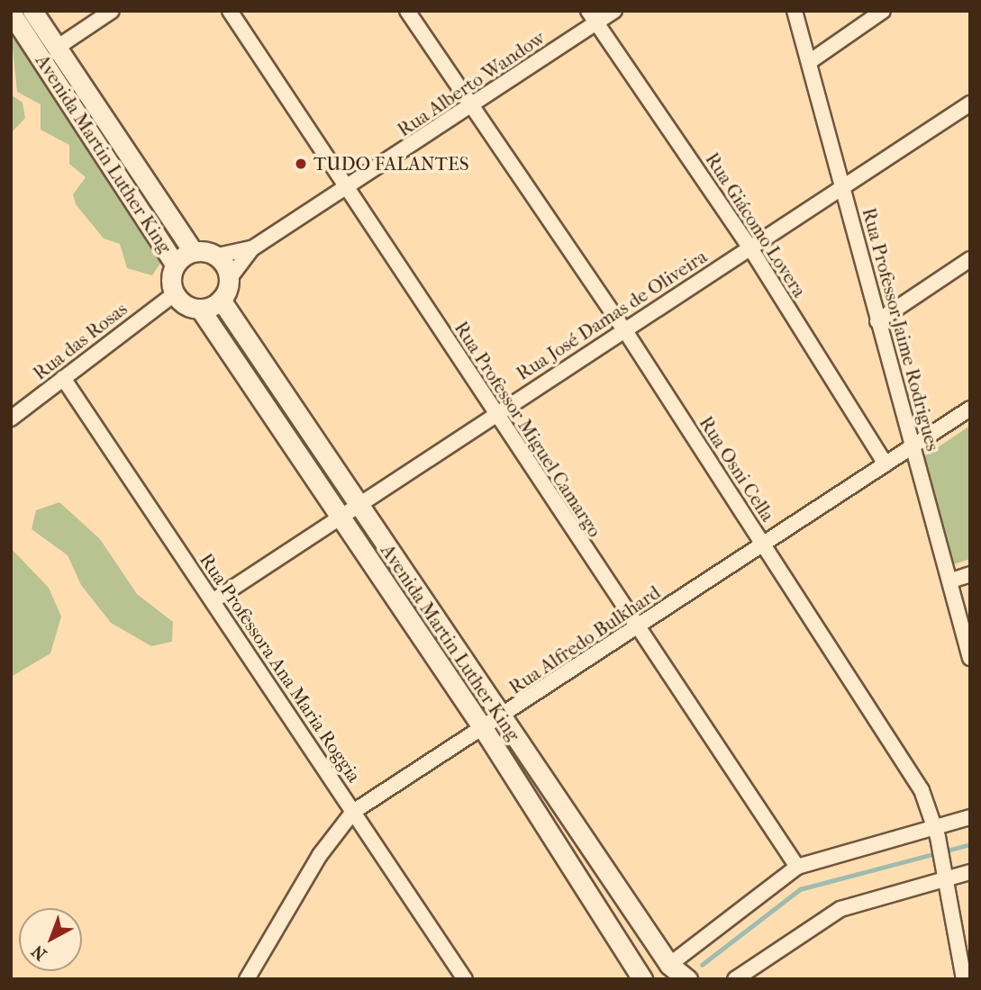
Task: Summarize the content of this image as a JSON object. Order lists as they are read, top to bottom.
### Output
{
  "streets": {
    "main road": ["Avenida Martin Luther King"],
    "street": [
      "Rua Alberto Wandow",
      "Rua Giácomo Lovera",
      "Rua José Damas de Oliveira",
      "Rua Professor Jaime Rodrigues",
      "Rua das Rosas",
      "Rua Professor Miguel Camargo",
      "Rua Osni Cella",
      "Rua Alfredo Bulkhard",
      "Rua Professora Ana Maria Roggia"
    ]
  },
  "crossings": [
    ["Rua Alberto Wandow", "Avenida Martin Luther King"],
    ["Rua Alberto Wandow", "Rua Giácomo Lovera"],
    ["Rua Alberto Wandow", "Rua das Rosas"],
    ["Rua Alberto Wandow", "Rua Professor Miguel Camargo"],
    ["Rua Alberto Wandow", "Rua Osni Cella"],
    ["Avenida Martin Luther King", "Rua José Damas de Oliveira"],
    ["Avenida Martin Luther King", "Rua das Rosas"],
    ["Avenida Martin Luther King", "Rua Alfredo Bulkhard"],
    ["Rua Giácomo Lovera", "Rua José Damas de Oliveira"],
    ["Rua Giácomo Lovera", "Rua Alfredo Bulkhard"],
    ["Rua José Damas de Oliveira", "Rua Professor Jaime Rodrigues"],
    ["Rua José Damas de Oliveira", "Rua Professor Miguel Camargo"],
    ["Rua José Damas de Oliveira", "Rua Osni Cella"],
    ["Rua José Damas de Oliveira", "Rua Professora Ana Maria Roggia"],
    ["Rua Professor Jaime Rodrigues", "Rua Alfredo Bulkhard"],
    ["Rua das Rosas", "Rua Professora Ana Maria Roggia"],
    ["Rua Professor Miguel Camargo", "Rua Alfredo Bulkhard"],
    ["Rua Osni Cella", "Rua Alfredo Bulkhard"],
    ["Rua Alfredo Bulkhard", "Rua Professora Ana Maria Roggia"]
  ],
  "places": ["TUDO FALANTES"],
  "north": "bottom left"
}
